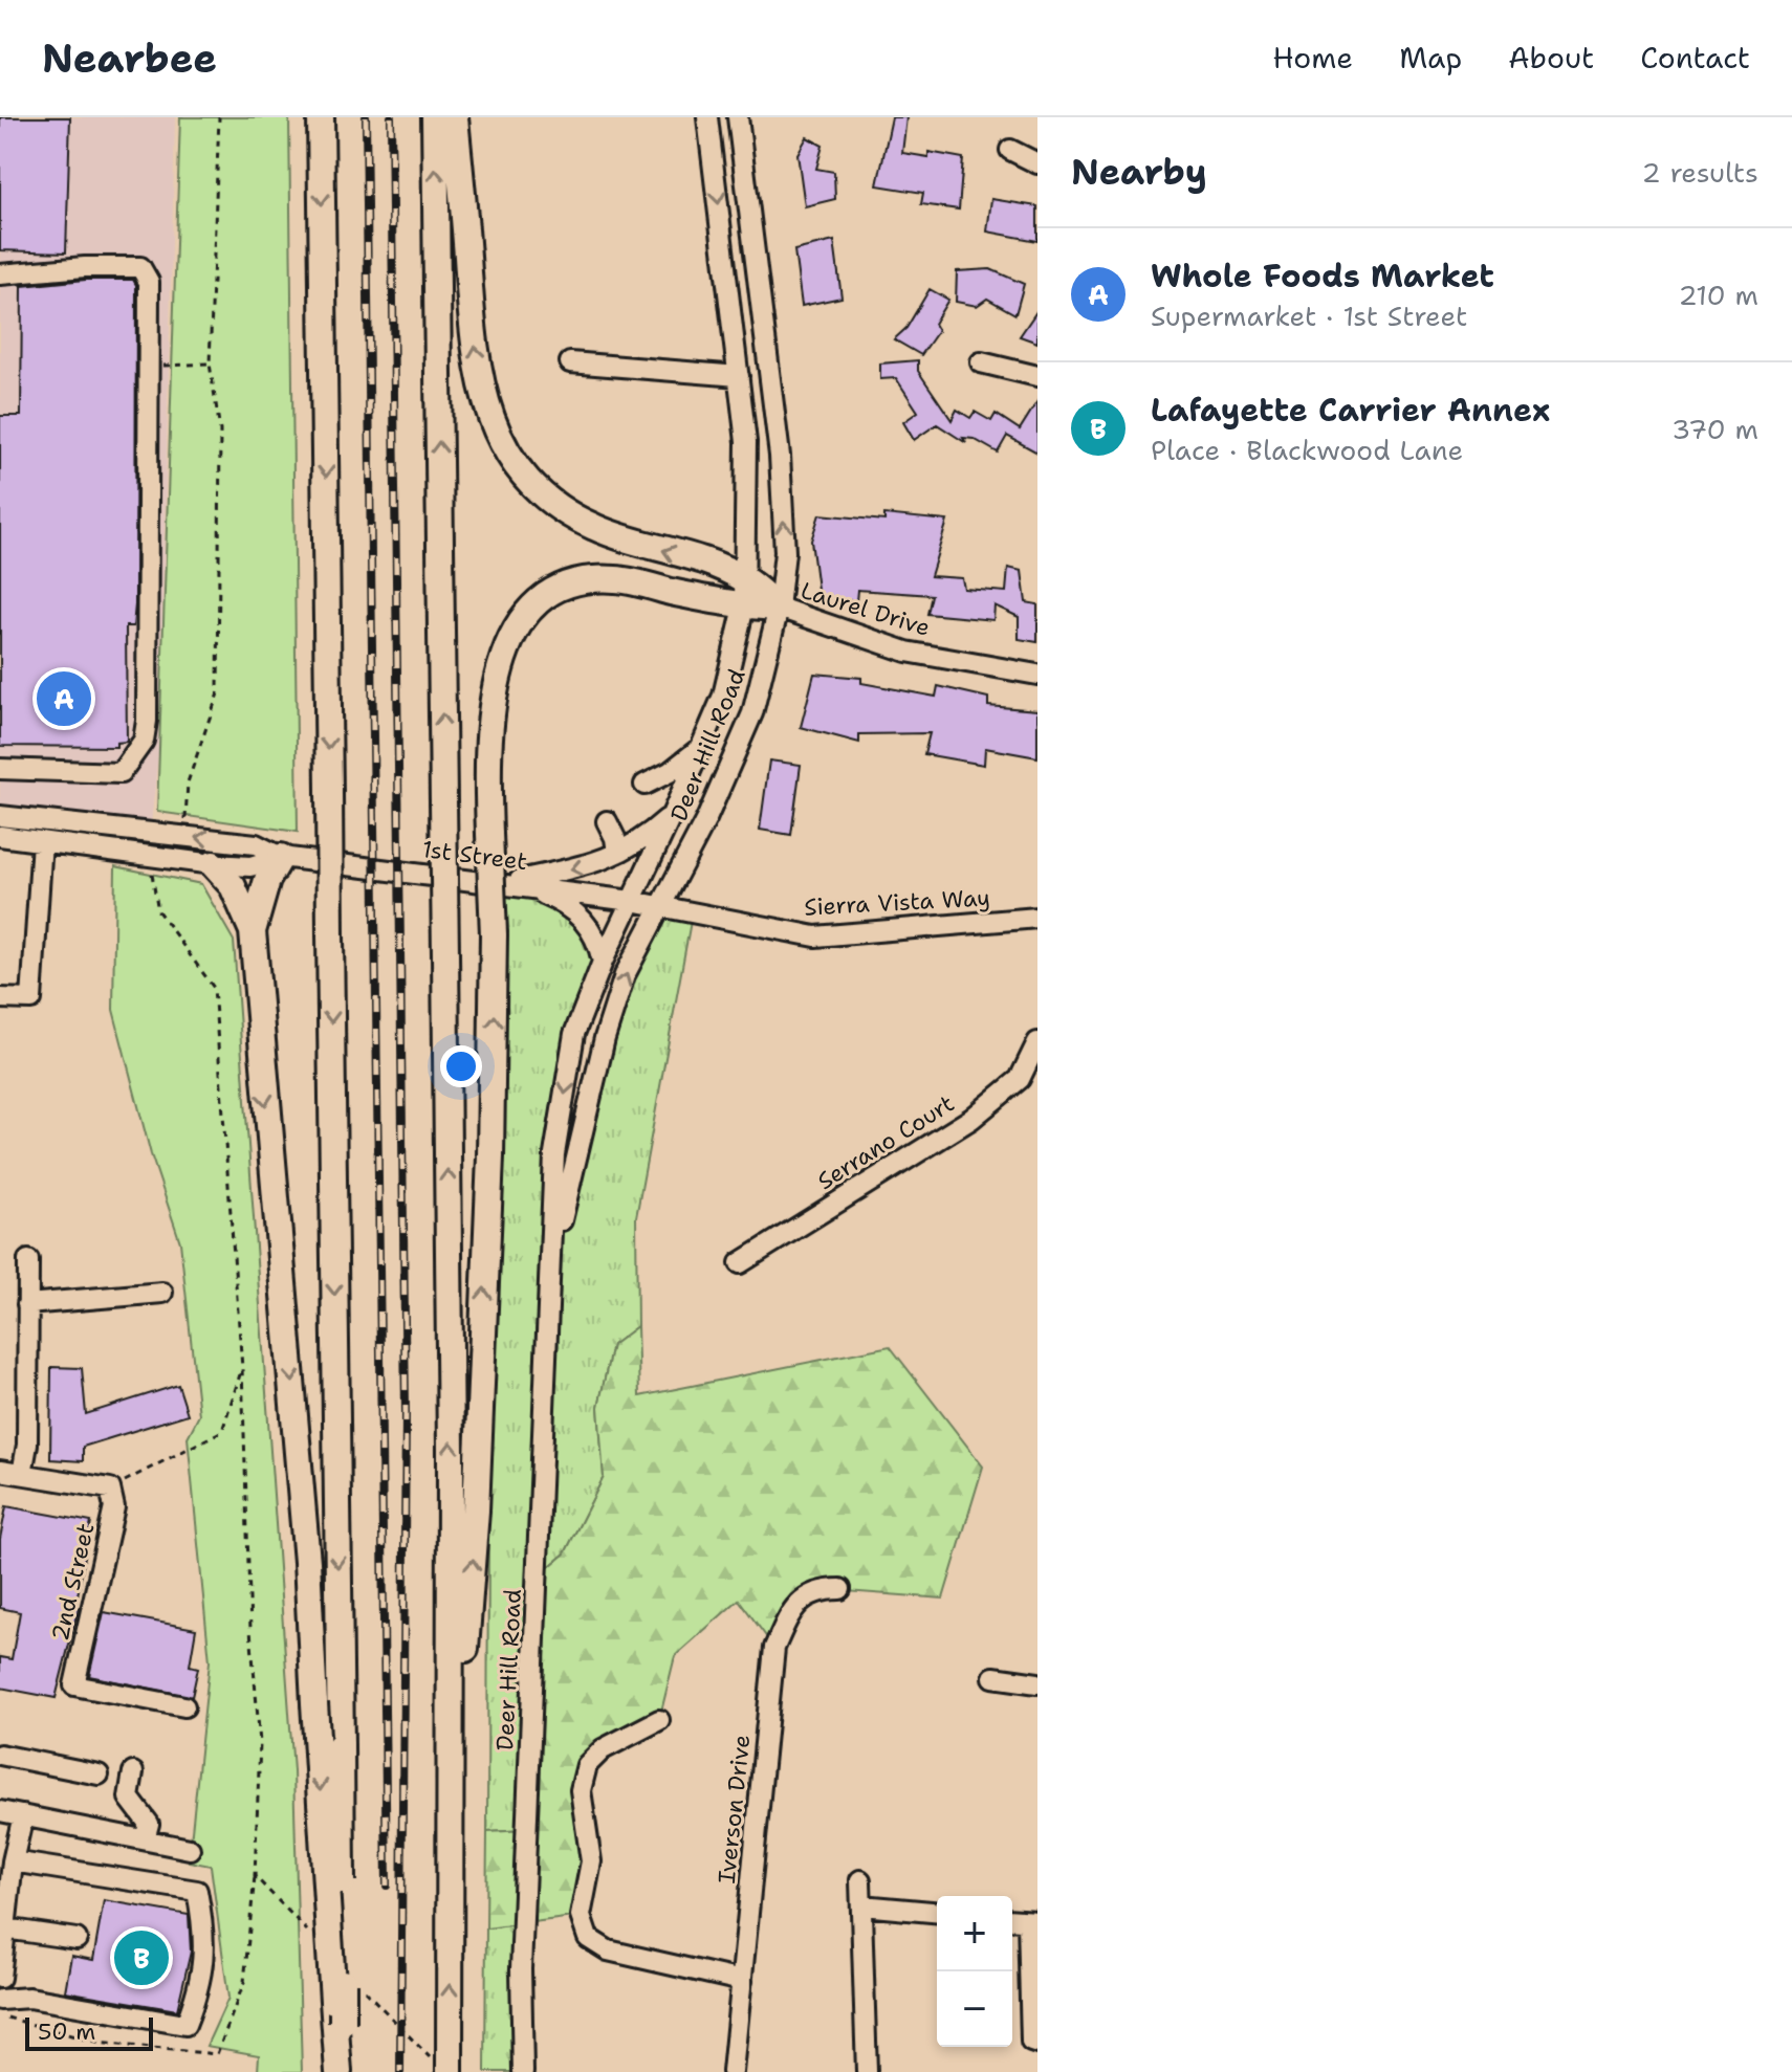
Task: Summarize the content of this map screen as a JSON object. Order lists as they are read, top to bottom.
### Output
{
  "streets": {
    "street": [
      "Laurel Drive",
      "Deer Hill Road",
      "1st Street",
      "Sierra Vista Way",
      "Serrano Court",
      "2nd Street",
      "Iverson Drive"
    ]
  },
  "crossings": [
    ["Laurel Drive", "Deer Hill Road"],
    ["Deer Hill Road", "1st Street"],
    ["Deer Hill Road", "Sierra Vista Way"],
    ["1st Street", "Sierra Vista Way"]
  ],
  "scale_bar": "50 m",
  "page": {
    "header": "Nearbee",
    "nav": [
      "Home",
      "Map",
      "About",
      "Contact"
    ],
    "heading": ["Nearby", "2 results"],
    "list": [
      {
        "mark": "A",
        "name": "Whole Foods Market",
        "note": "Supermarket · 1st Street",
        "value": "210 m"
      },
      {
        "mark": "B",
        "name": "Lafayette Carrier Annex",
        "note": "Place · Blackwood Lane",
        "value": "370 m"
      }
    ],
    "pins": ["A", "B"],
    "map_buttons": ["+", "−"],
    "scale": "50 m"
  }
}
